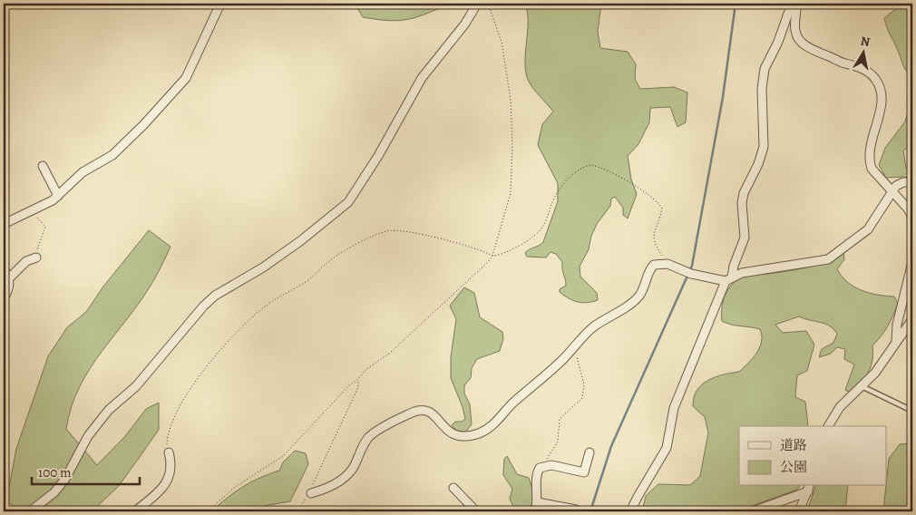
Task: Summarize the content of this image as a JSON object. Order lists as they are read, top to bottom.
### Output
{
  "legend": ["道路", "公園"],
  "scale_bar": "100 m",
  "north": "top"
}
